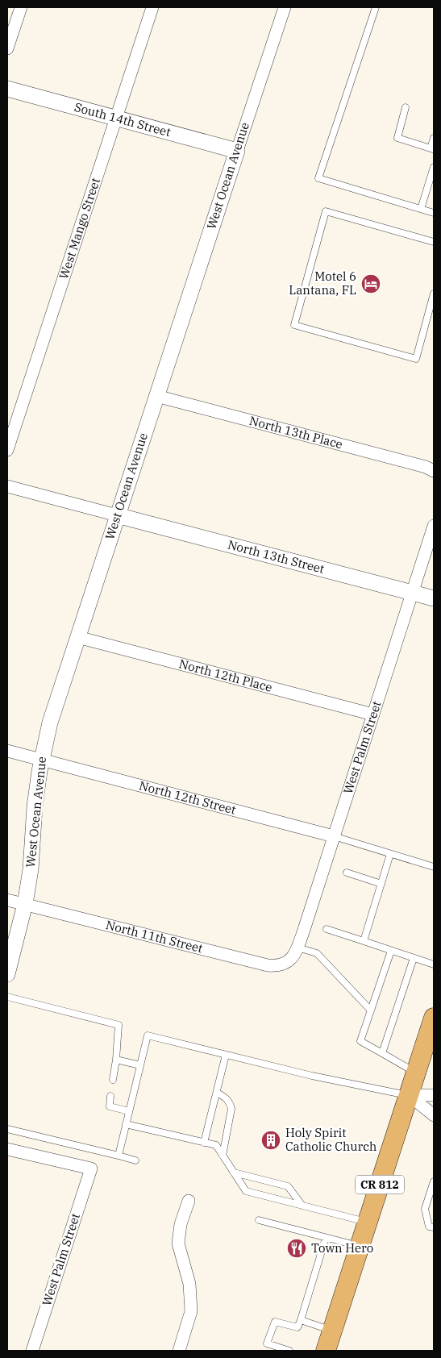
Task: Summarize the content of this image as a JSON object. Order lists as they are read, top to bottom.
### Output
{
  "streets": {
    "main road": ["CR 812"],
    "street": [
      "South 14th Street",
      "West Ocean Avenue",
      "West Mango Street",
      "North 13th Place",
      "North 13th Street",
      "North 12th Place",
      "West Palm Street",
      "North 12th Street",
      "North 11th Street"
    ]
  },
  "crossings": [
    ["South 14th Street", "West Ocean Avenue"],
    ["South 14th Street", "West Mango Street"],
    ["West Ocean Avenue", "North 13th Place"],
    ["West Ocean Avenue", "North 13th Street"],
    ["West Ocean Avenue", "North 12th Place"],
    ["West Ocean Avenue", "North 12th Street"],
    ["West Ocean Avenue", "North 11th Street"],
    ["North 13th Street", "West Palm Street"],
    ["North 12th Place", "West Palm Street"],
    ["West Palm Street", "North 12th Street"],
    ["West Palm Street", "North 11th Street"]
  ],
  "places": {
    "hotel": ["Motel 6 Lantana, FL"],
    "building": ["Holy Spirit Catholic Church"],
    "restaurant": ["Town Hero"]
  }
}
